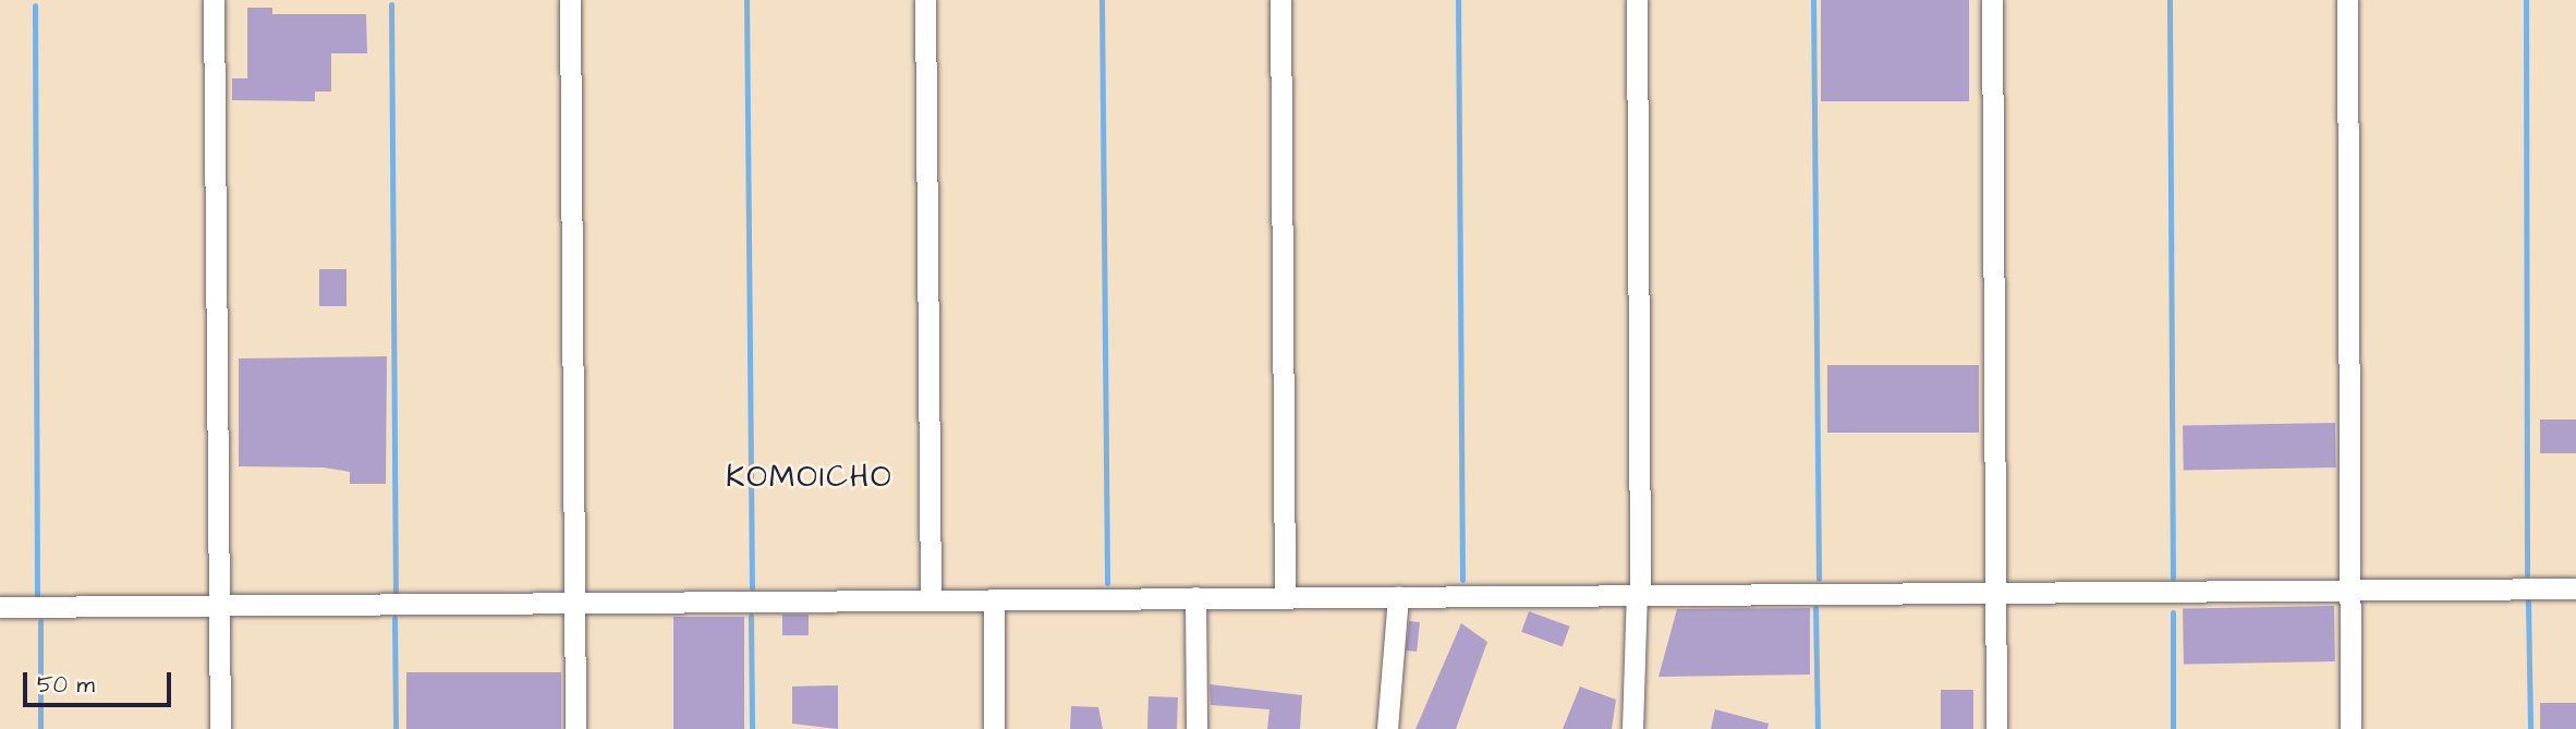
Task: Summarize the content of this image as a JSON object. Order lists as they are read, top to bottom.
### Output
{
  "districts": ["KOMOICHO"],
  "scale_bar": "50 m"
}
